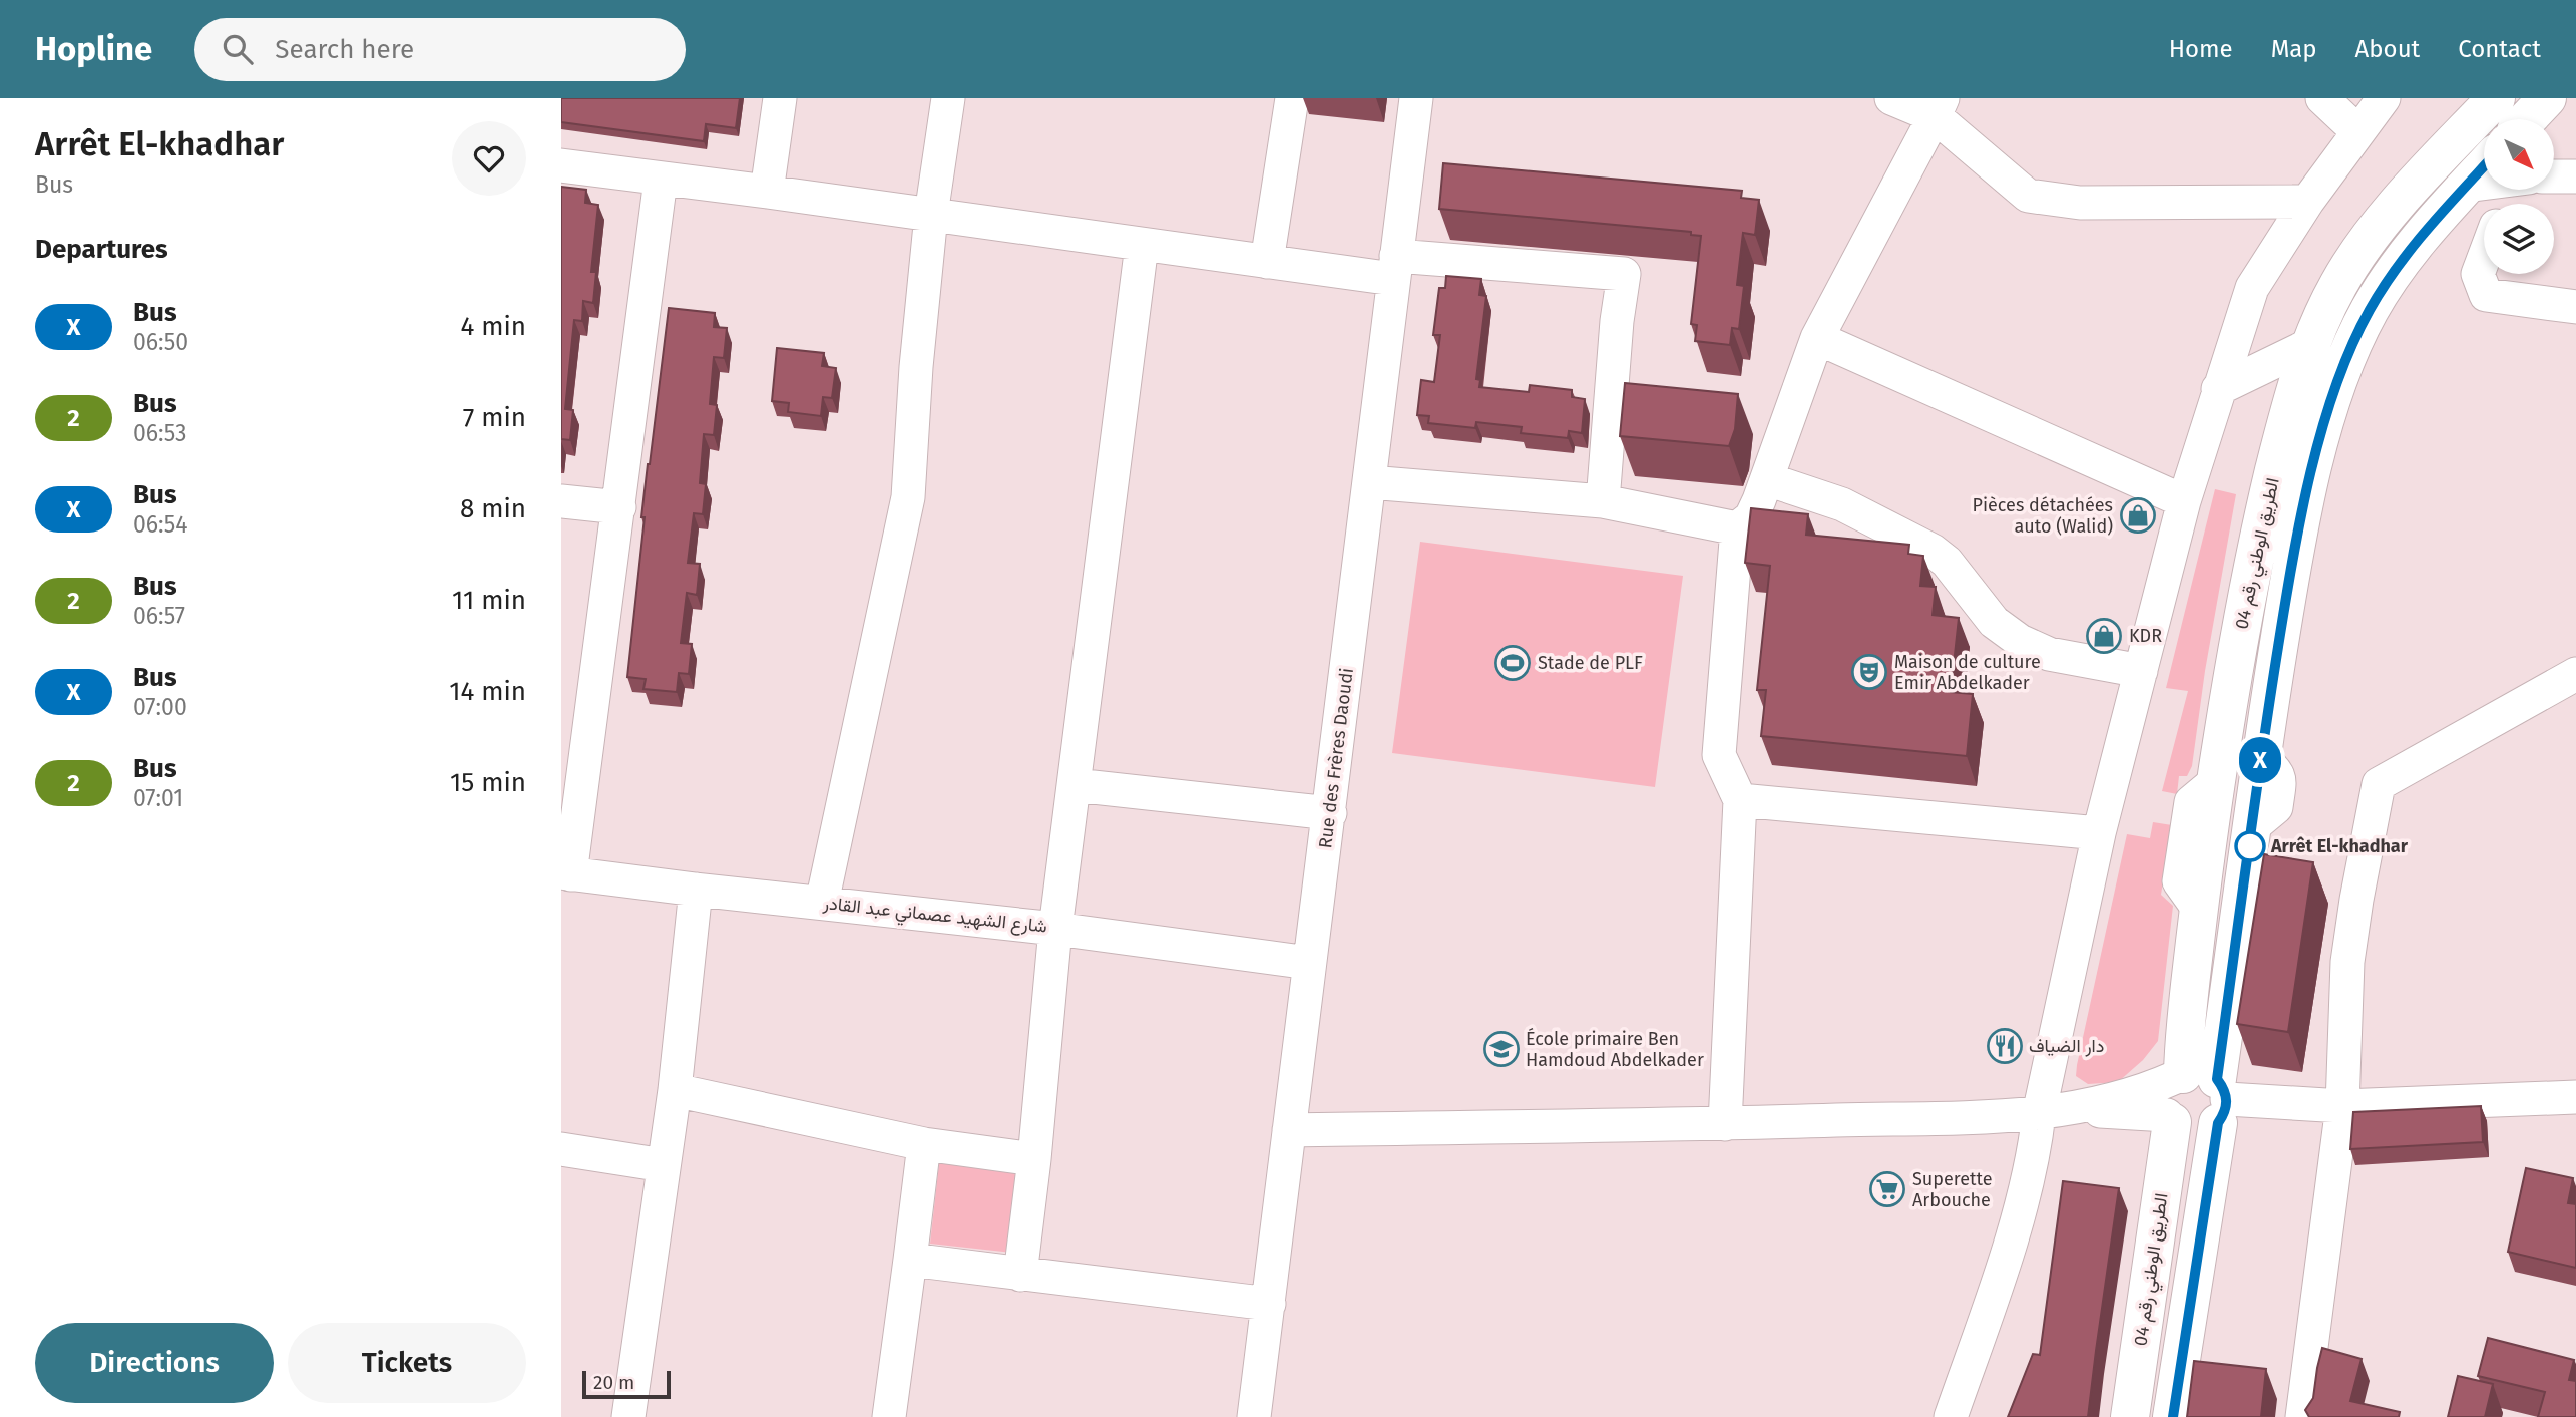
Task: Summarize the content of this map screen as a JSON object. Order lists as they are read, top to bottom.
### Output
{
  "streets": {
    "highway": ["الطريق الوطني رقم 04"],
    "street": ["Rue des Frères Daoudi", "شارع الشهيد عصماني عبد القادر"]
  },
  "crossings": [
    ["Rue des Frères Daoudi", "شارع الشهيد عصماني عبد القادر"]
  ],
  "places": {
    "shop": ["Pièces détachées auto (Walid)", "KDR"],
    "sports": ["Stade de PLF"],
    "theatre": ["Maison de culture Emir Abdelkader"],
    "other": ["Arrêt El-khadhar"],
    "restaurant": ["دار الضياف"],
    "school or university": ["École primaire Ben Hamdoud Abdelkader"],
    "supermarket": ["Superette Arbouche"]
  },
  "lines": ["bus line X"],
  "scale_bar": "20 m",
  "north": "bottom right",
  "page": {
    "header": "Hopline",
    "search": "Search here",
    "nav": [
      "Home",
      "Map",
      "About",
      "Contact"
    ],
    "heading": [
      ["Arrêt El-khadhar", "Bus"],
      "Departures"
    ],
    "on_map": "X",
    "list": [
      {
        "mark": "X",
        "name": "Bus",
        "note": "06:50",
        "value": "4 min"
      },
      {
        "mark": "2",
        "name": "Bus",
        "note": "06:53",
        "value": "7 min"
      },
      {
        "mark": "X",
        "name": "Bus",
        "note": "06:54",
        "value": "8 min"
      },
      {
        "mark": "2",
        "name": "Bus",
        "note": "06:57",
        "value": "11 min"
      },
      {
        "mark": "X",
        "name": "Bus",
        "note": "07:00",
        "value": "14 min"
      },
      {
        "mark": "2",
        "name": "Bus",
        "note": "07:01",
        "value": "15 min"
      }
    ],
    "buttons": ["Directions", "Tickets"],
    "scale": "20 m"
  }
}
